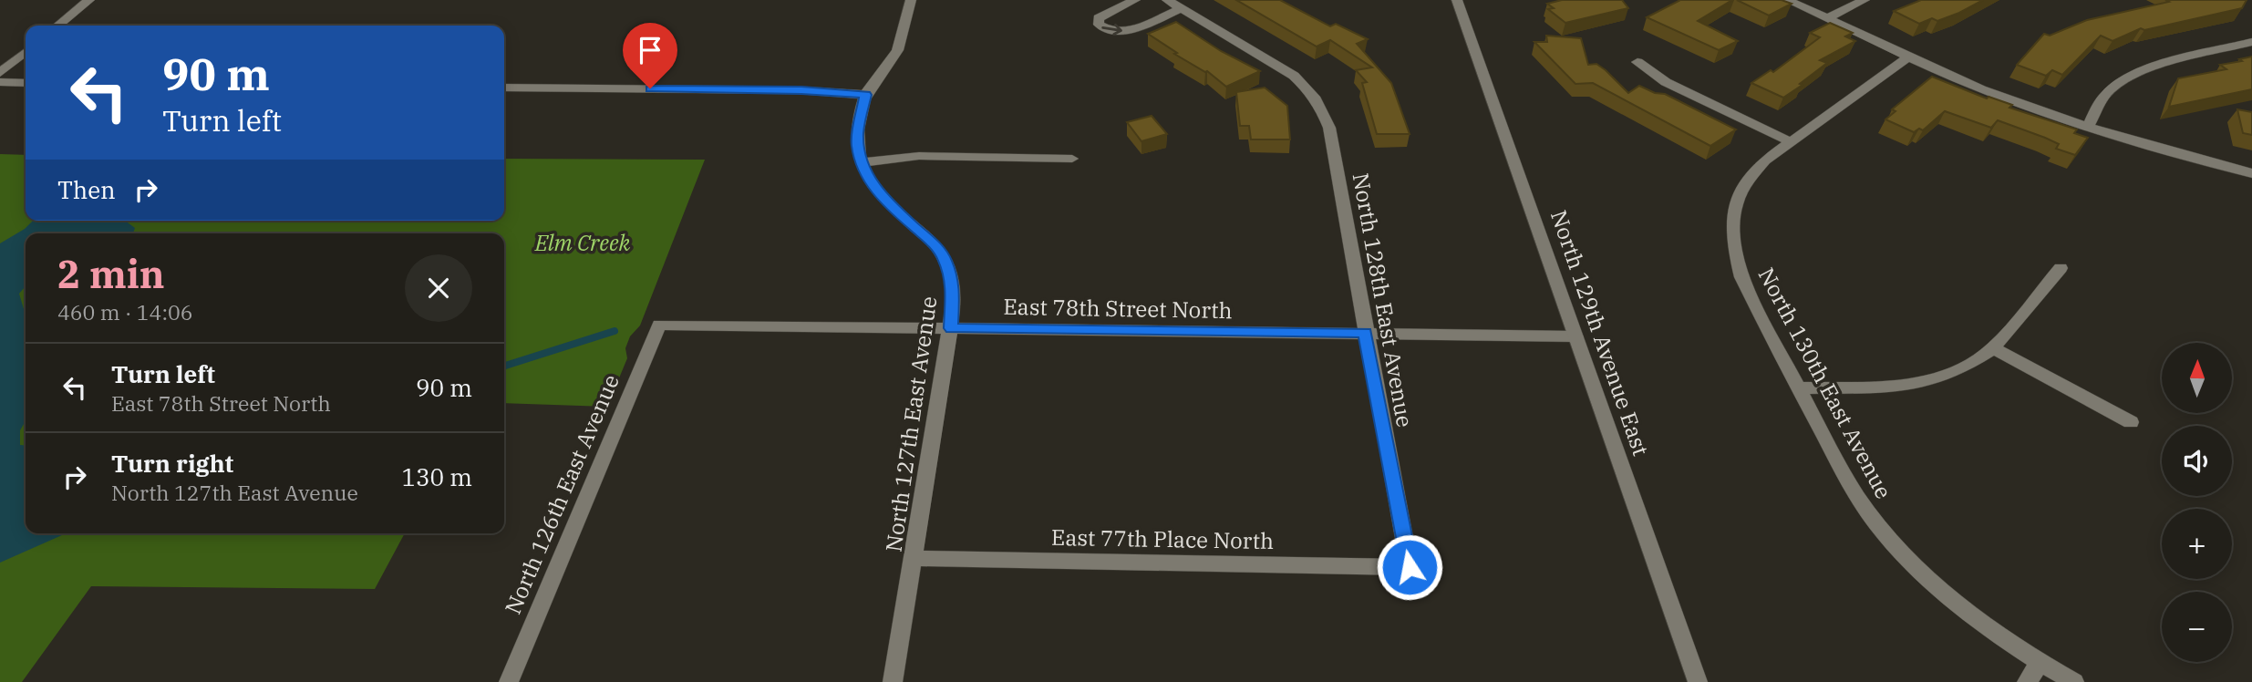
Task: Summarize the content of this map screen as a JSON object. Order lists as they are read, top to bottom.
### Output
{
  "streets": {
    "street": [
      "North 128th East Avenue",
      "East 78th Street North",
      "North 129th Avenue East",
      "North 130th East Avenue",
      "North 127th East Avenue",
      "North 126th East Avenue",
      "East 77th Place North"
    ]
  },
  "crossings": [
    ["North 128th East Avenue", "East 78th Street North"],
    ["North 128th East Avenue", "East 77th Place North"],
    ["East 78th Street North", "North 129th Avenue East"],
    ["East 78th Street North", "North 127th East Avenue"],
    ["East 78th Street North", "North 126th East Avenue"],
    ["North 127th East Avenue", "East 77th Place North"]
  ],
  "parks": ["Elm Creek"],
  "north": "top",
  "page": {
    "turn": ["90 m", "Turn left"],
    "then": "Then",
    "heading": ["2 min", "460 m · 14:06"],
    "list": [
      {
        "name": "Turn left",
        "note": "East 78th Street North",
        "value": "90 m"
      },
      {
        "name": "Turn right",
        "note": "North 127th East Avenue",
        "value": "130 m"
      }
    ],
    "map_buttons": ["+", "−"]
  }
}
